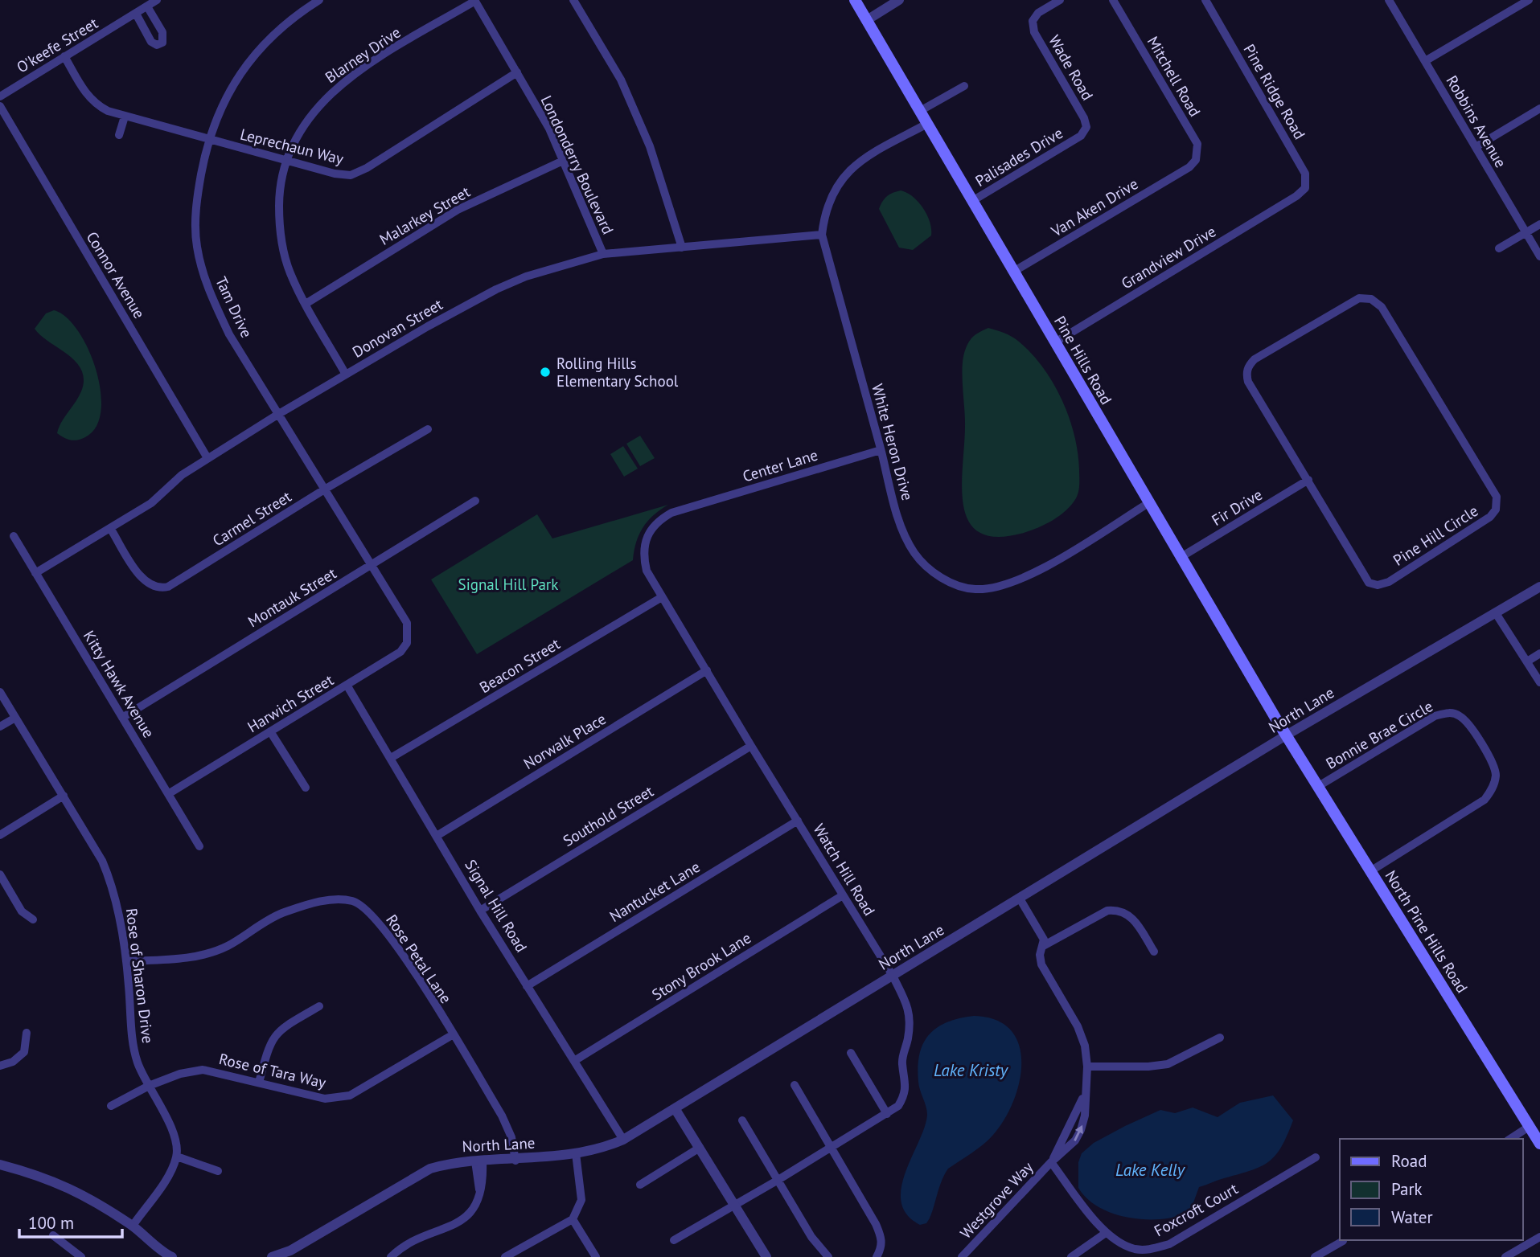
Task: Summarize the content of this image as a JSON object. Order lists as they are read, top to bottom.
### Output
{
  "streets": {
    "main road": ["Pine Hills Road", "North Pine Hills Road"],
    "street": [
      "O'keefe Street",
      "Blarney Drive",
      "Wade Road",
      "Mitchell Road",
      "Pine Ridge Road",
      "Robbins Avenue",
      "Leprechaun Way",
      "Palisades Drive",
      "Londonderry Boulevard",
      "Van Aken Drive",
      "Malarkey Street",
      "Grandview Drive",
      "Connor Avenue",
      "Tam Drive",
      "Donovan Street",
      "White Heron Drive",
      "Center Lane",
      "Fir Drive",
      "Carmel Street",
      "Pine Hill Circle",
      "Montauk Street",
      "Beacon Street",
      "Kitty Hawk Avenue",
      "Harwich Street",
      "North Lane",
      "Bonnie Brae Circle",
      "Norwalk Place",
      "Southold Street",
      "Watch Hill Road",
      "Nantucket Lane",
      "Signal Hill Road",
      "Rose Petal Lane",
      "Stony Brook Lane",
      "Rose of Sharon Drive",
      "Rose of Tara Way",
      "Westgrove Way",
      "Foxcroft Court"
    ]
  },
  "crossings": [
    ["O'keefe Street", "Leprechaun Way"],
    ["Blarney Drive", "Leprechaun Way"],
    ["Blarney Drive", "Londonderry Boulevard"],
    ["Blarney Drive", "Malarkey Street"],
    ["Blarney Drive", "Donovan Street"],
    ["Wade Road", "Palisades Drive"],
    ["Mitchell Road", "Van Aken Drive"],
    ["Pine Ridge Road", "Grandview Drive"],
    ["Leprechaun Way", "Londonderry Boulevard"],
    ["Leprechaun Way", "Tam Drive"],
    ["Palisades Drive", "Pine Hills Road"],
    ["Londonderry Boulevard", "Malarkey Street"],
    ["Londonderry Boulevard", "Donovan Street"],
    ["Van Aken Drive", "Pine Hills Road"],
    ["Grandview Drive", "Pine Hills Road"],
    ["Connor Avenue", "Donovan Street"],
    ["Tam Drive", "Donovan Street"],
    ["Tam Drive", "Carmel Street"],
    ["Tam Drive", "Montauk Street"],
    ["Tam Drive", "Harwich Street"],
    ["Donovan Street", "White Heron Drive"],
    ["Donovan Street", "Carmel Street"],
    ["Donovan Street", "Kitty Hawk Avenue"],
    ["Pine Hills Road", "White Heron Drive"],
    ["Pine Hills Road", "Fir Drive"],
    ["Pine Hills Road", "North Lane"],
    ["Pine Hills Road", "North Pine Hills Road"],
    ["White Heron Drive", "Center Lane"],
    ["Center Lane", "Watch Hill Road"],
    ["Fir Drive", "Pine Hill Circle"],
    ["Montauk Street", "Kitty Hawk Avenue"],
    ["Beacon Street", "Watch Hill Road"],
    ["Beacon Street", "Signal Hill Road"],
    ["Kitty Hawk Avenue", "Harwich Street"],
    ["Harwich Street", "Signal Hill Road"],
    ["North Lane", "Watch Hill Road"],
    ["North Lane", "Signal Hill Road"],
    ["North Lane", "North Pine Hills Road"],
    ["North Lane", "Rose Petal Lane"],
    ["North Lane", "Westgrove Way"],
    ["Bonnie Brae Circle", "North Pine Hills Road"],
    ["Norwalk Place", "Watch Hill Road"],
    ["Norwalk Place", "Signal Hill Road"],
    ["Southold Street", "Watch Hill Road"],
    ["Southold Street", "Signal Hill Road"],
    ["Watch Hill Road", "Nantucket Lane"],
    ["Watch Hill Road", "Stony Brook Lane"],
    ["Nantucket Lane", "Signal Hill Road"],
    ["Signal Hill Road", "Stony Brook Lane"],
    ["Rose Petal Lane", "Rose of Sharon Drive"],
    ["Rose Petal Lane", "Rose of Tara Way"],
    ["Rose of Sharon Drive", "Rose of Tara Way"],
    ["Westgrove Way", "Foxcroft Court"]
  ],
  "water": ["Lake Kristy", "Lake Kelly"],
  "parks": ["Signal Hill Park"],
  "places": ["Rolling Hills Elementary School"],
  "legend": ["Road", "Park", "Water"],
  "scale_bar": "100 m"
}
